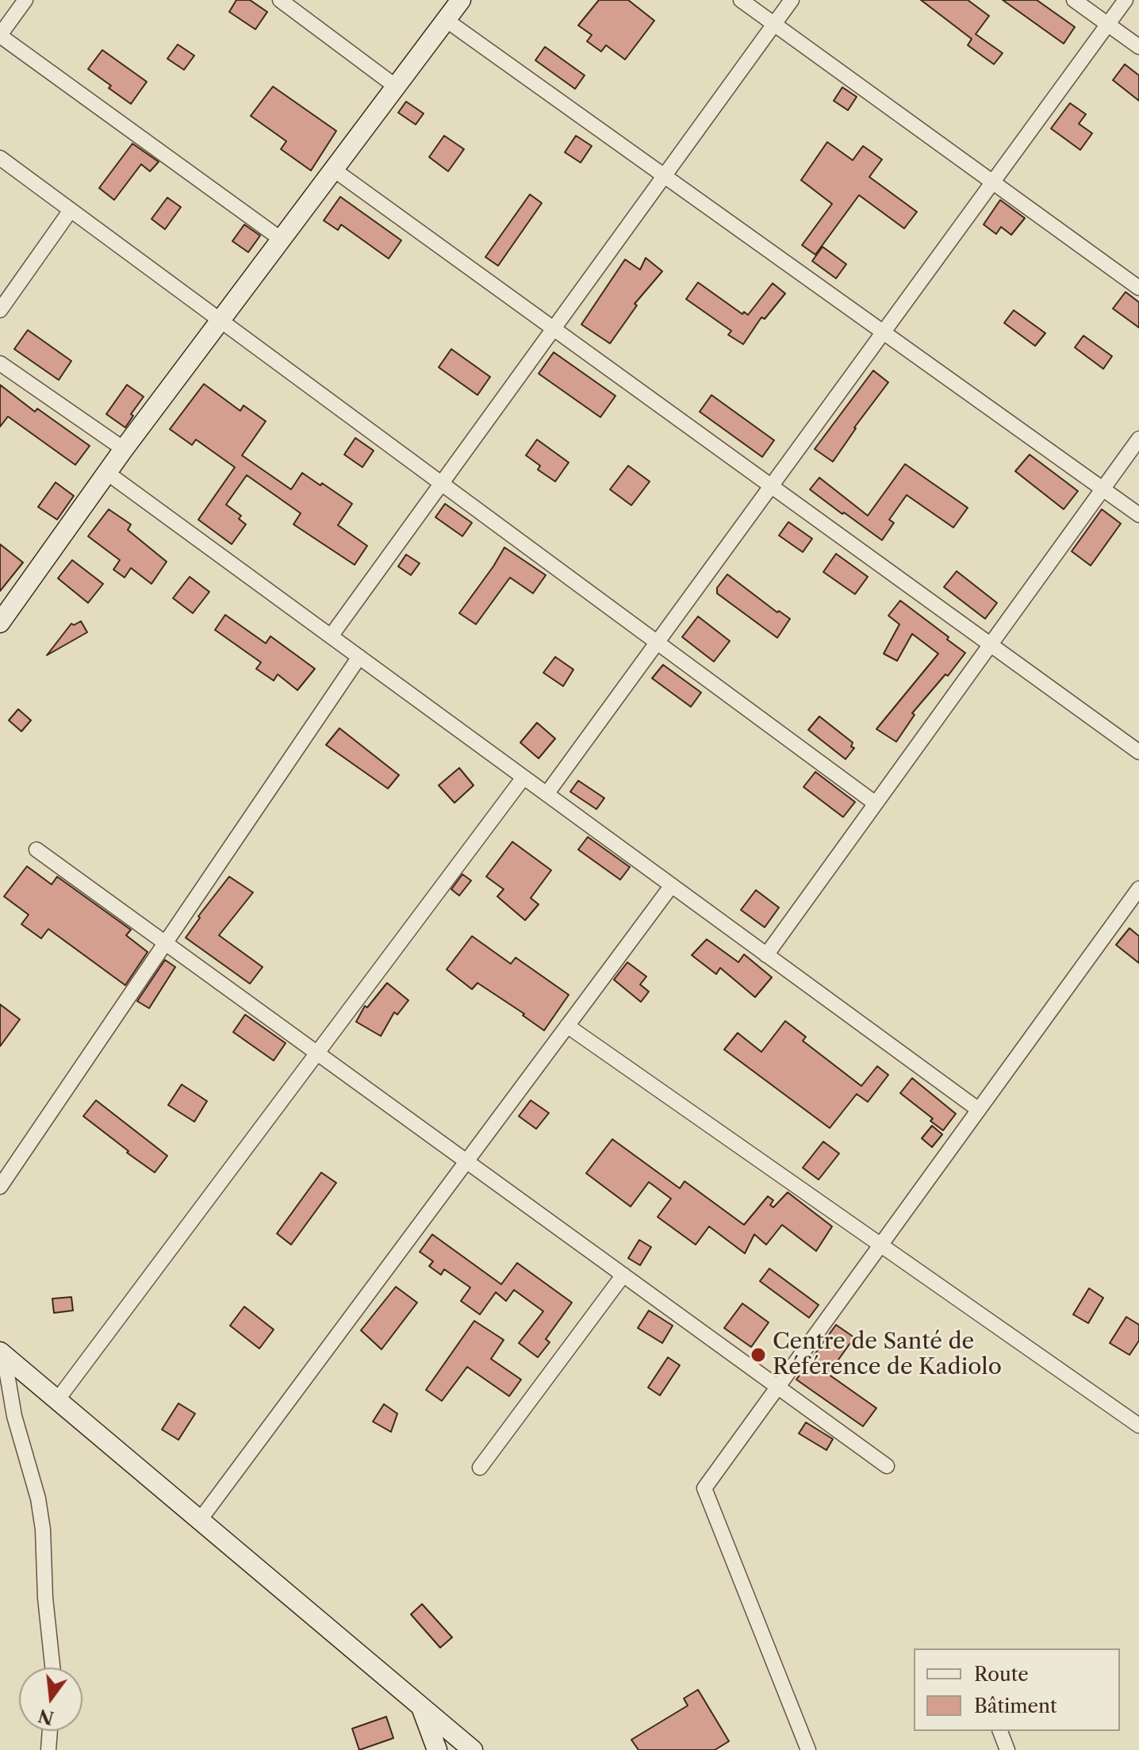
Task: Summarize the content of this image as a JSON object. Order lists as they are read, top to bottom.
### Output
{
  "places": ["Centre de Santé de Référence de Kadiolo"],
  "legend": ["Route", "Bâtiment"],
  "north": "bottom"
}
